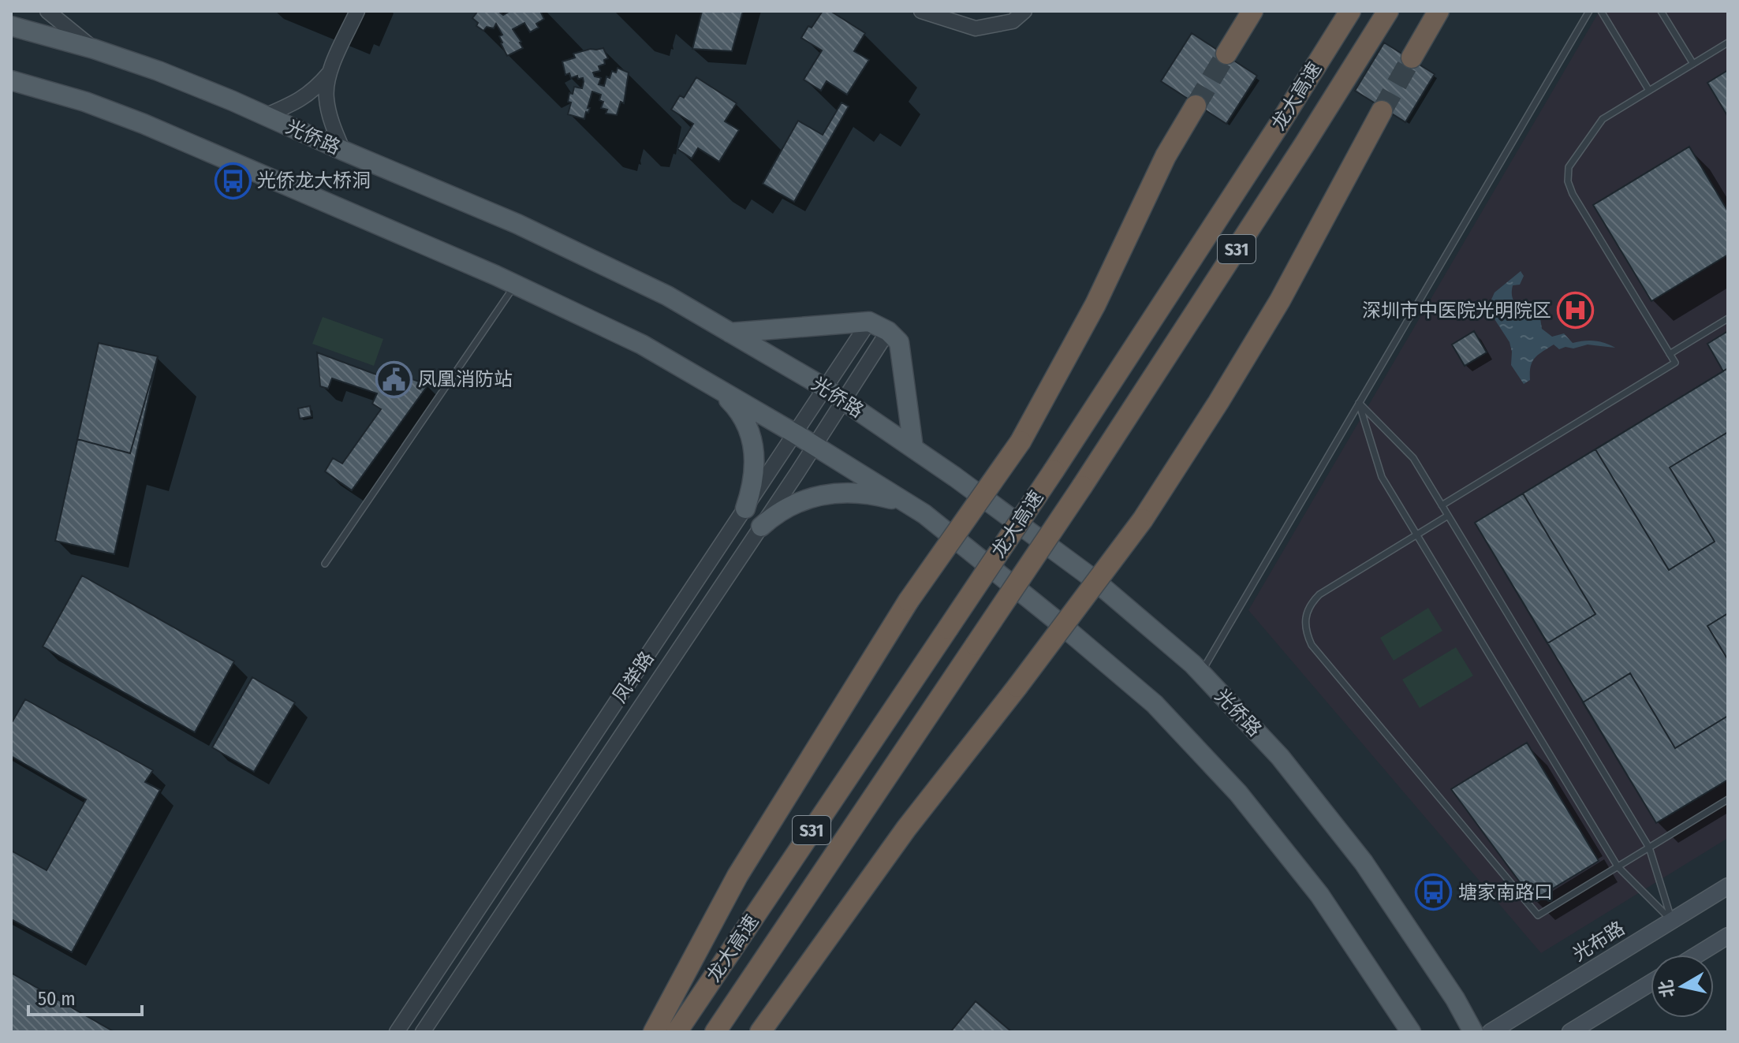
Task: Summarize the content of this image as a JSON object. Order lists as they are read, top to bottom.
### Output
{
  "streets": {
    "highway": ["龙大高速", "S31"],
    "main road": ["光侨路", "光布路"],
    "street": ["凤举路"]
  },
  "crossings": [
    ["光侨路", "凤举路"]
  ],
  "places": {
    "bus stop": ["光侨龙大桥洞", "塘家南路口"],
    "hospital": ["深圳市中医院光明院区"],
    "public building": ["凤凰消防站"]
  },
  "scale_bar": "50 m",
  "north": "left"
}
